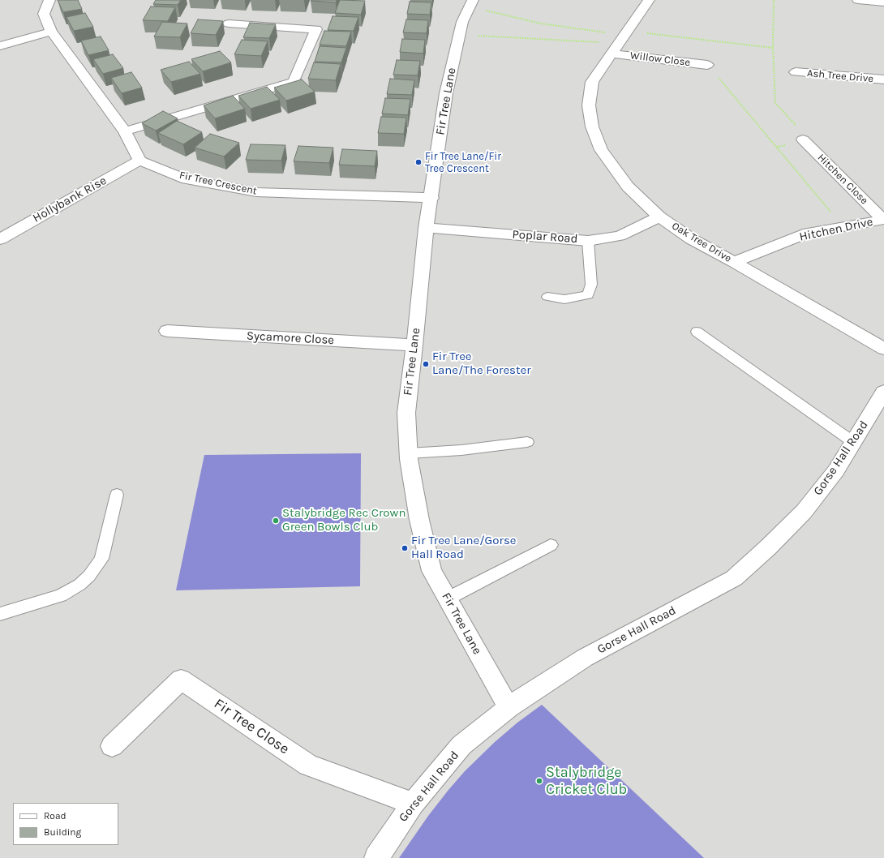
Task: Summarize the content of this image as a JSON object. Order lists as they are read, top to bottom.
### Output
{
  "streets": {
    "street": [
      "Willow Close",
      "Ash Tree Drive",
      "Fir Tree Lane",
      "Hitchen Close",
      "Fir Tree Crescent",
      "Hollybank Rise",
      "Hitchen Drive",
      "Poplar Road",
      "Oak Tree Drive",
      "Sycamore Close",
      "Gorse Hall Road",
      "Fir Tree Close"
    ]
  },
  "crossings": [
    ["Willow Close", "Oak Tree Drive"],
    ["Fir Tree Lane", "Fir Tree Crescent"],
    ["Fir Tree Lane", "Poplar Road"],
    ["Fir Tree Lane", "Sycamore Close"],
    ["Fir Tree Lane", "Gorse Hall Road"],
    ["Hitchen Close", "Hitchen Drive"],
    ["Fir Tree Crescent", "Hollybank Rise"],
    ["Hitchen Drive", "Oak Tree Drive"],
    ["Poplar Road", "Oak Tree Drive"],
    ["Gorse Hall Road", "Fir Tree Close"]
  ],
  "places": [
    "Fir Tree Lane/Fir Tree Crescent",
    "Fir Tree Lane/The Forester",
    "Stalybridge Rec Crown Green Bowls Club",
    "Fir Tree Lane/Gorse Hall Road",
    "Stalybridge Cricket Club"
  ],
  "legend": ["Road", "Building"]
}
